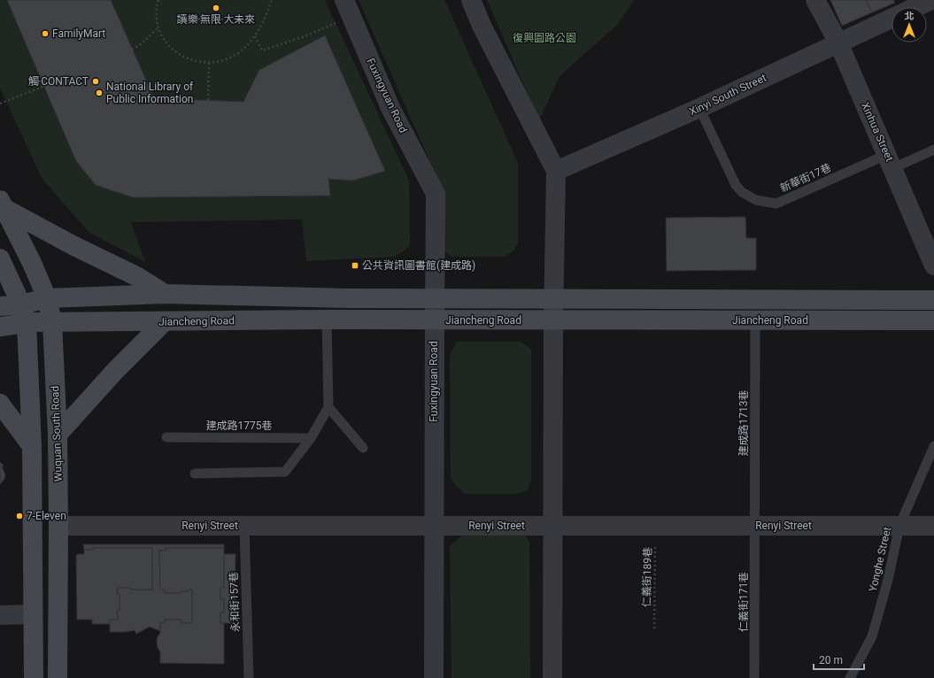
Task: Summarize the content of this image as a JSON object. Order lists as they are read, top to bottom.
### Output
{
  "streets": {
    "street": [
      "Xinyi South Street",
      "Fuxingyuan Road",
      "Xinhua Street",
      "Jiancheng Road",
      "Wuquan South Road",
      "Renyi Street"
    ],
    "lane": [
      "新華街17巷",
      "建成路1713巷",
      "建成路1775巷",
      "Yonghe Street",
      "永和街157巷",
      "仁義街171巷"
    ],
    "path": ["仁義街189巷"]
  },
  "crossings": [
    ["Xinyi South Street", "Xinhua Street"],
    ["Xinyi South Street", "新華街17巷"],
    ["Fuxingyuan Road", "Jiancheng Road"],
    ["Fuxingyuan Road", "Renyi Street"],
    ["Xinhua Street", "新華街17巷"],
    ["Jiancheng Road", "建成路1713巷"],
    ["Jiancheng Road", "Wuquan South Road"],
    ["建成路1713巷", "Renyi Street"],
    ["建成路1713巷", "仁義街171巷"],
    ["Wuquan South Road", "Renyi Street"],
    ["Renyi Street", "Yonghe Street"],
    ["Renyi Street", "仁義街189巷"],
    ["Renyi Street", "永和街157巷"],
    ["Renyi Street", "仁義街171巷"]
  ],
  "parks": ["復興園路公園"],
  "places": {
    "other": [
      "讀樂‧無限‧大未來",
      "FamilyMart",
      "觸‧CONTACT",
      "National Library of Public Information",
      "7-Eleven"
    ],
    "transit": ["公共資訊圖書館(建成路)"]
  },
  "scale_bar": "20 m",
  "north": "top"
}
